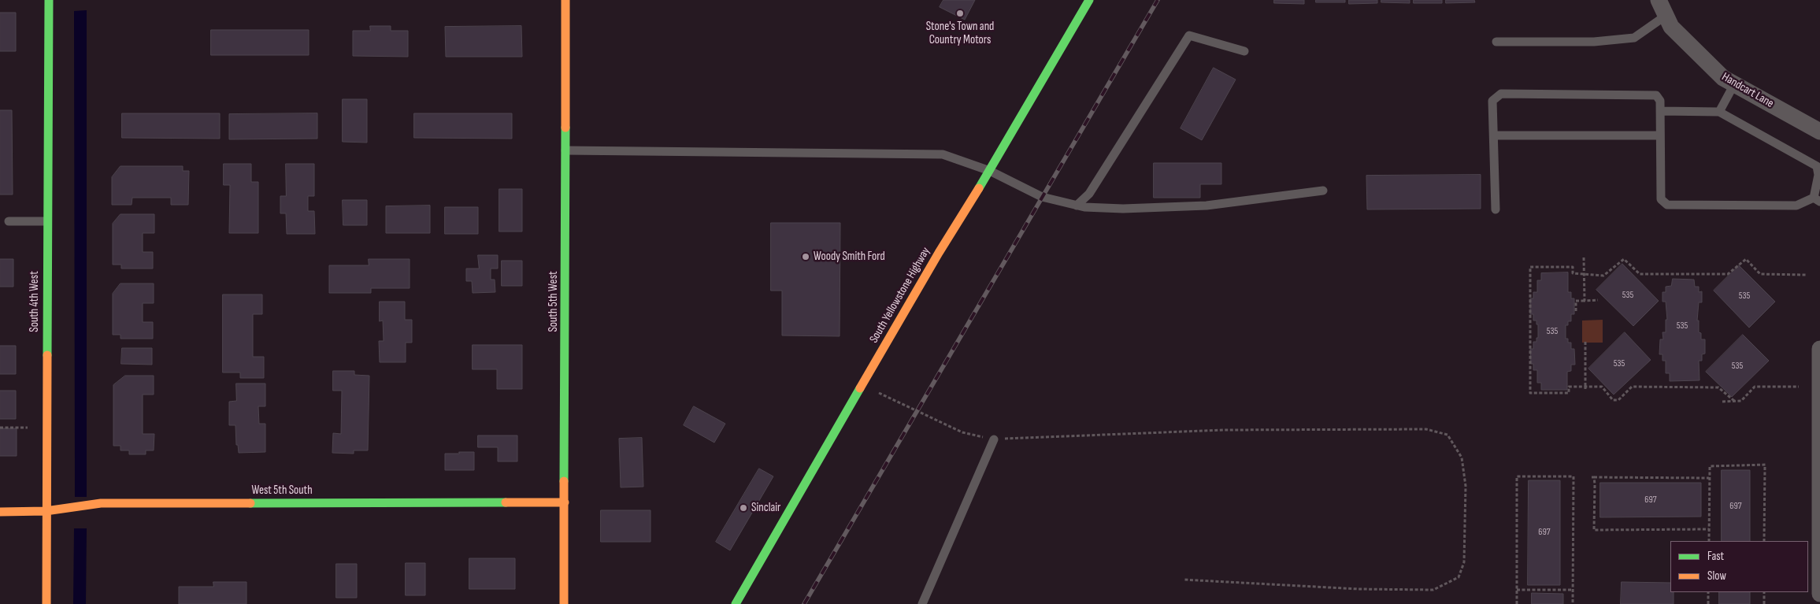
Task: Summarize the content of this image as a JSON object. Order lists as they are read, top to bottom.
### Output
{
  "streets": {
    "street": [
      "Handcart Lane",
      "South Yellowstone Highway",
      "South 4th West",
      "South 5th West",
      "West 5th South"
    ]
  },
  "crossings": [
    ["South 4th West", "West 5th South"],
    ["South 5th West", "West 5th South"]
  ],
  "places": ["Stone's Town and Country Motors", "Woody Smith Ford", "Sinclair"],
  "house_numbers": [
    "535",
    "535",
    "535",
    "535",
    "535",
    "535",
    "697",
    "697",
    "697"
  ],
  "legend": ["Fast", "Slow"]
}
